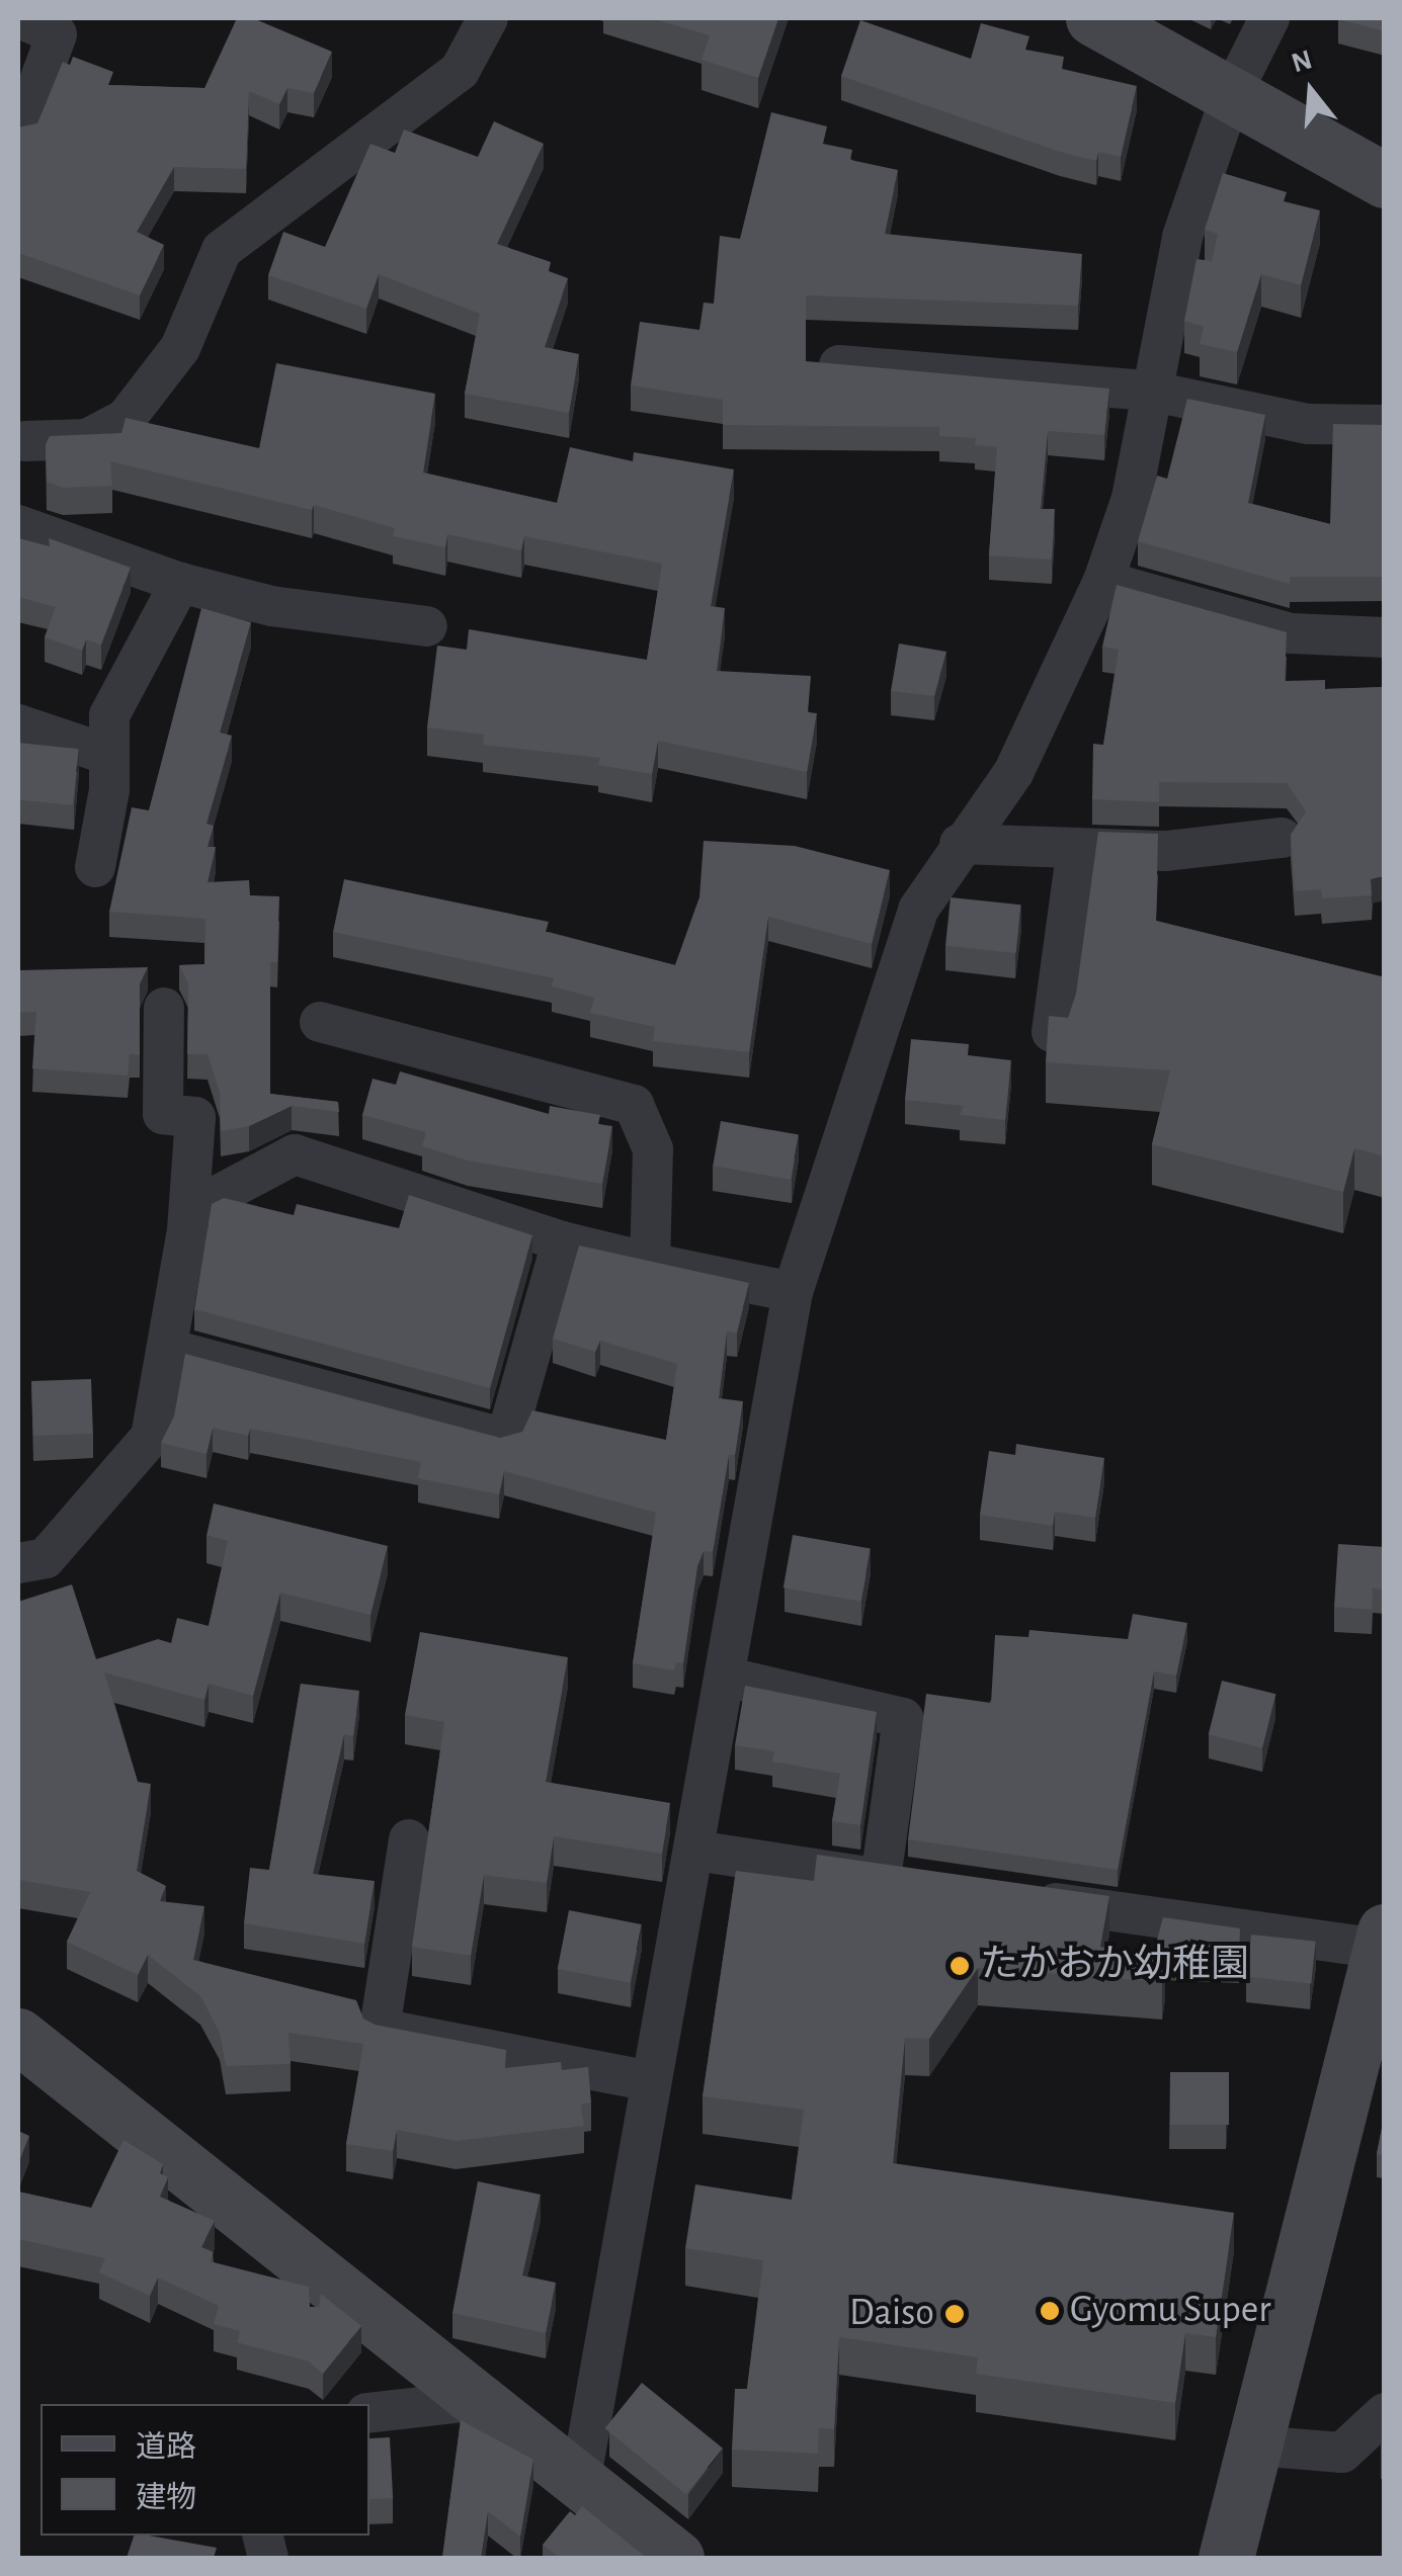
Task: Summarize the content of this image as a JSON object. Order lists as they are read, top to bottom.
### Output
{
  "places": ["たかおか幼稚園", "Gyomu Super", "Daiso"],
  "legend": ["道路", "建物"],
  "north": "top"
}
